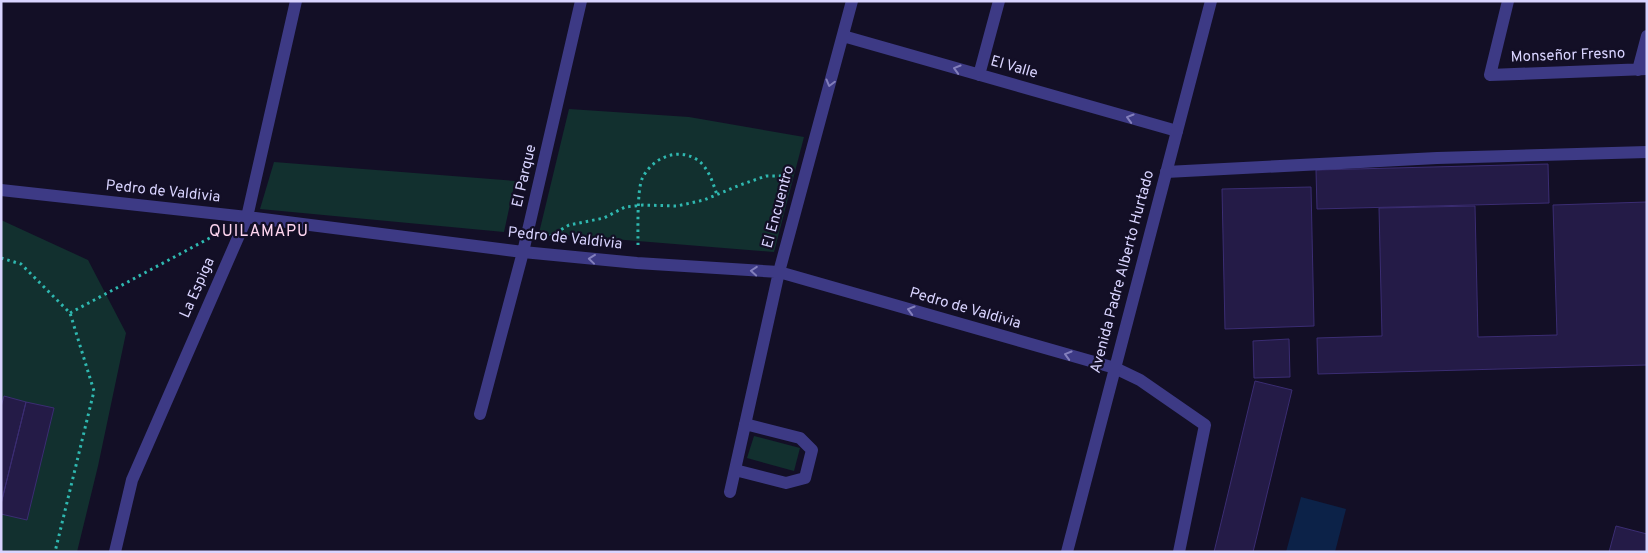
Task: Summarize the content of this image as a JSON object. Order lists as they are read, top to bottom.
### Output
{
  "streets": {
    "street": [
      "Monseñor Fresno",
      "El Valle",
      "El Parque",
      "Pedro de Valdivia",
      "El Encuentro",
      "Avenida Padre Alberto Hurtado",
      "La Espiga"
    ]
  },
  "crossings": [
    ["El Valle", "El Encuentro"],
    ["El Valle", "Avenida Padre Alberto Hurtado"],
    ["El Parque", "Pedro de Valdivia"],
    ["Pedro de Valdivia", "El Encuentro"],
    ["Pedro de Valdivia", "Avenida Padre Alberto Hurtado"],
    ["Pedro de Valdivia", "La Espiga"]
  ],
  "one_way": ["El Valle", "Pedro de Valdivia"],
  "districts": ["QUILAMAPU"]
}
